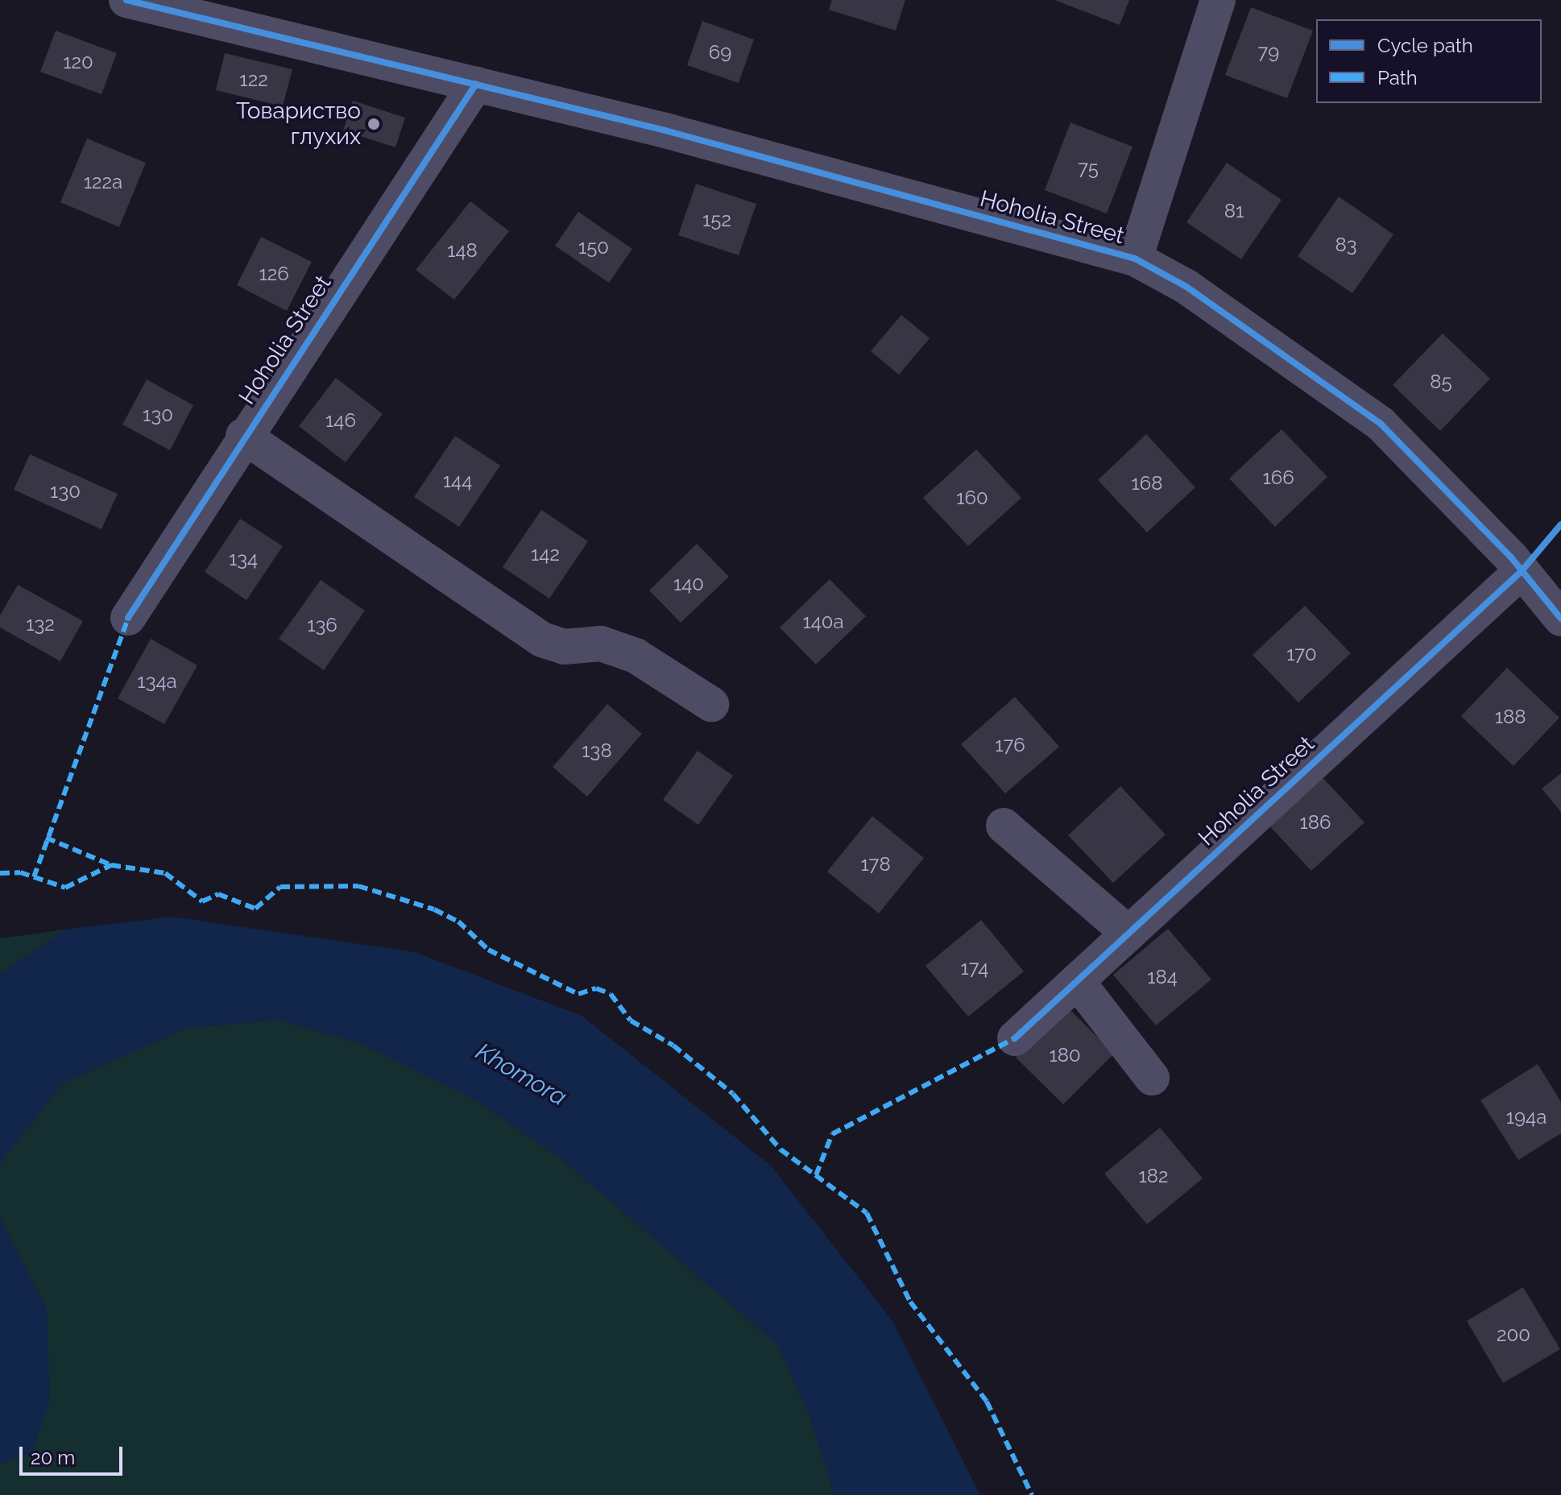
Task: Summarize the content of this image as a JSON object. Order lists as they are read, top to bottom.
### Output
{
  "streets": {
    "street": ["Hoholia Street"]
  },
  "water": ["Khomora"],
  "places": ["Товариство глухих"],
  "house_numbers": [
    "69",
    "79",
    "120",
    "122",
    "75",
    "122а",
    "81",
    "152",
    "83",
    "150",
    "148",
    "126",
    "85",
    "130",
    "146",
    "166",
    "144",
    "168",
    "130",
    "160",
    "142",
    "134",
    "140",
    "140а",
    "132",
    "136",
    "170",
    "134а",
    "188",
    "176",
    "138",
    "186",
    "178",
    "174",
    "184",
    "180",
    "194а",
    "182",
    "200"
  ],
  "legend": ["Cycle path", "Path"],
  "scale_bar": "20 m"
}
